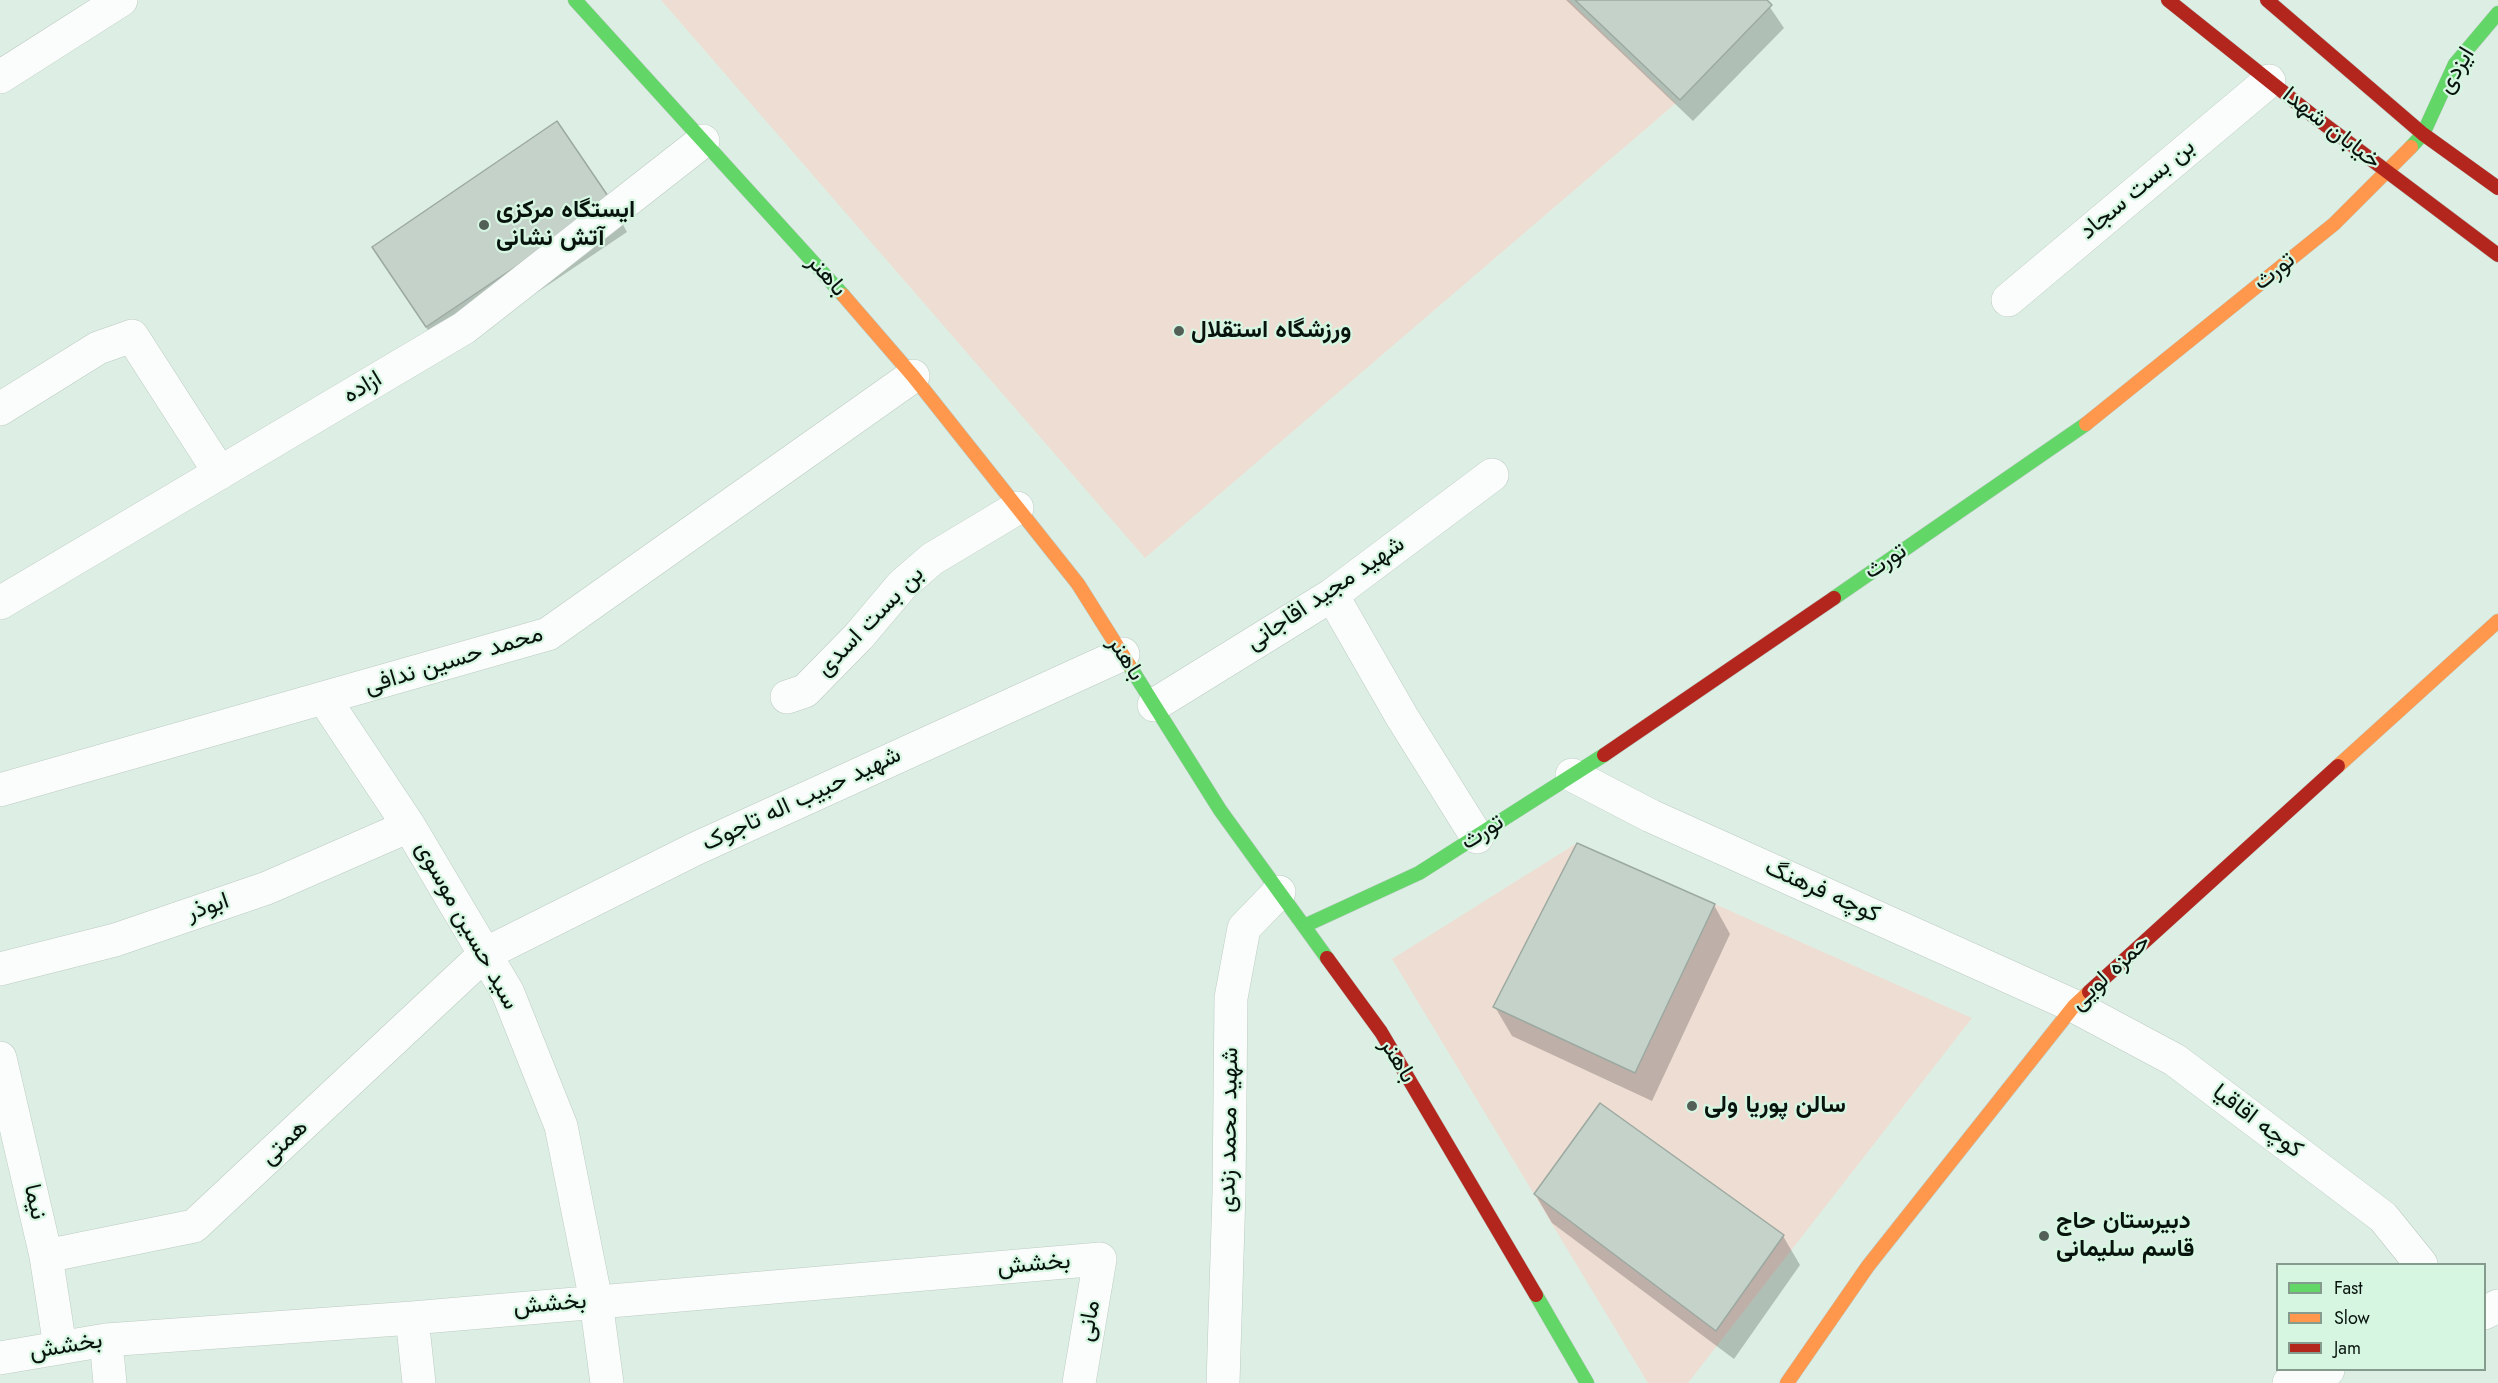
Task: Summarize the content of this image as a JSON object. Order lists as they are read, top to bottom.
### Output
{
  "streets": {
    "street": [
      "ایزدی",
      "خیابان شهدا",
      "بن بست سجاد",
      "تورث",
      "باهنر",
      "ازاده",
      "شهید مجید اقاجانی",
      "بن بست اسدی",
      "محمد حسین ندافی",
      "شهید حبیب اله تاجوک",
      "کوچه فرهنگ",
      "ابوذر",
      "سید حسین موسوی",
      "حمزه لویی",
      "کوچه اقاقیا",
      "شهید محمد زندی",
      "همتی",
      "نیما",
      "بخشش",
      "مانی"
    ]
  },
  "crossings": [
    ["ایزدی", "تورث"],
    ["خیابان شهدا", "بن بست سجاد"],
    ["خیابان شهدا", "تورث"],
    ["تورث", "باهنر"],
    ["تورث", "کوچه فرهنگ"],
    ["باهنر", "ازاده"],
    ["باهنر", "شهید مجید اقاجانی"],
    ["باهنر", "بن بست اسدی"],
    ["باهنر", "محمد حسین ندافی"],
    ["باهنر", "شهید حبیب اله تاجوک"],
    ["باهنر", "شهید محمد زندی"],
    ["محمد حسین ندافی", "سید حسین موسوی"],
    ["شهید حبیب اله تاجوک", "سید حسین موسوی"],
    ["شهید حبیب اله تاجوک", "همتی"],
    ["کوچه فرهنگ", "حمزه لویی"],
    ["کوچه فرهنگ", "کوچه اقاقیا"],
    ["ابوذر", "سید حسین موسوی"],
    ["سید حسین موسوی", "همتی"],
    ["سید حسین موسوی", "بخشش"],
    ["حمزه لویی", "کوچه اقاقیا"],
    ["همتی", "نیما"],
    ["نیما", "بخشش"],
    ["بخشش", "مانی"]
  ],
  "places": [
    "ایستگاه مرکزی آتش نشانی",
    "ورزشگاه استقلال",
    "سالن پوریا ولی",
    "دبیرستان حاج قاسم سلیمانی"
  ],
  "legend": ["Fast", "Slow", "Jam"]
}
